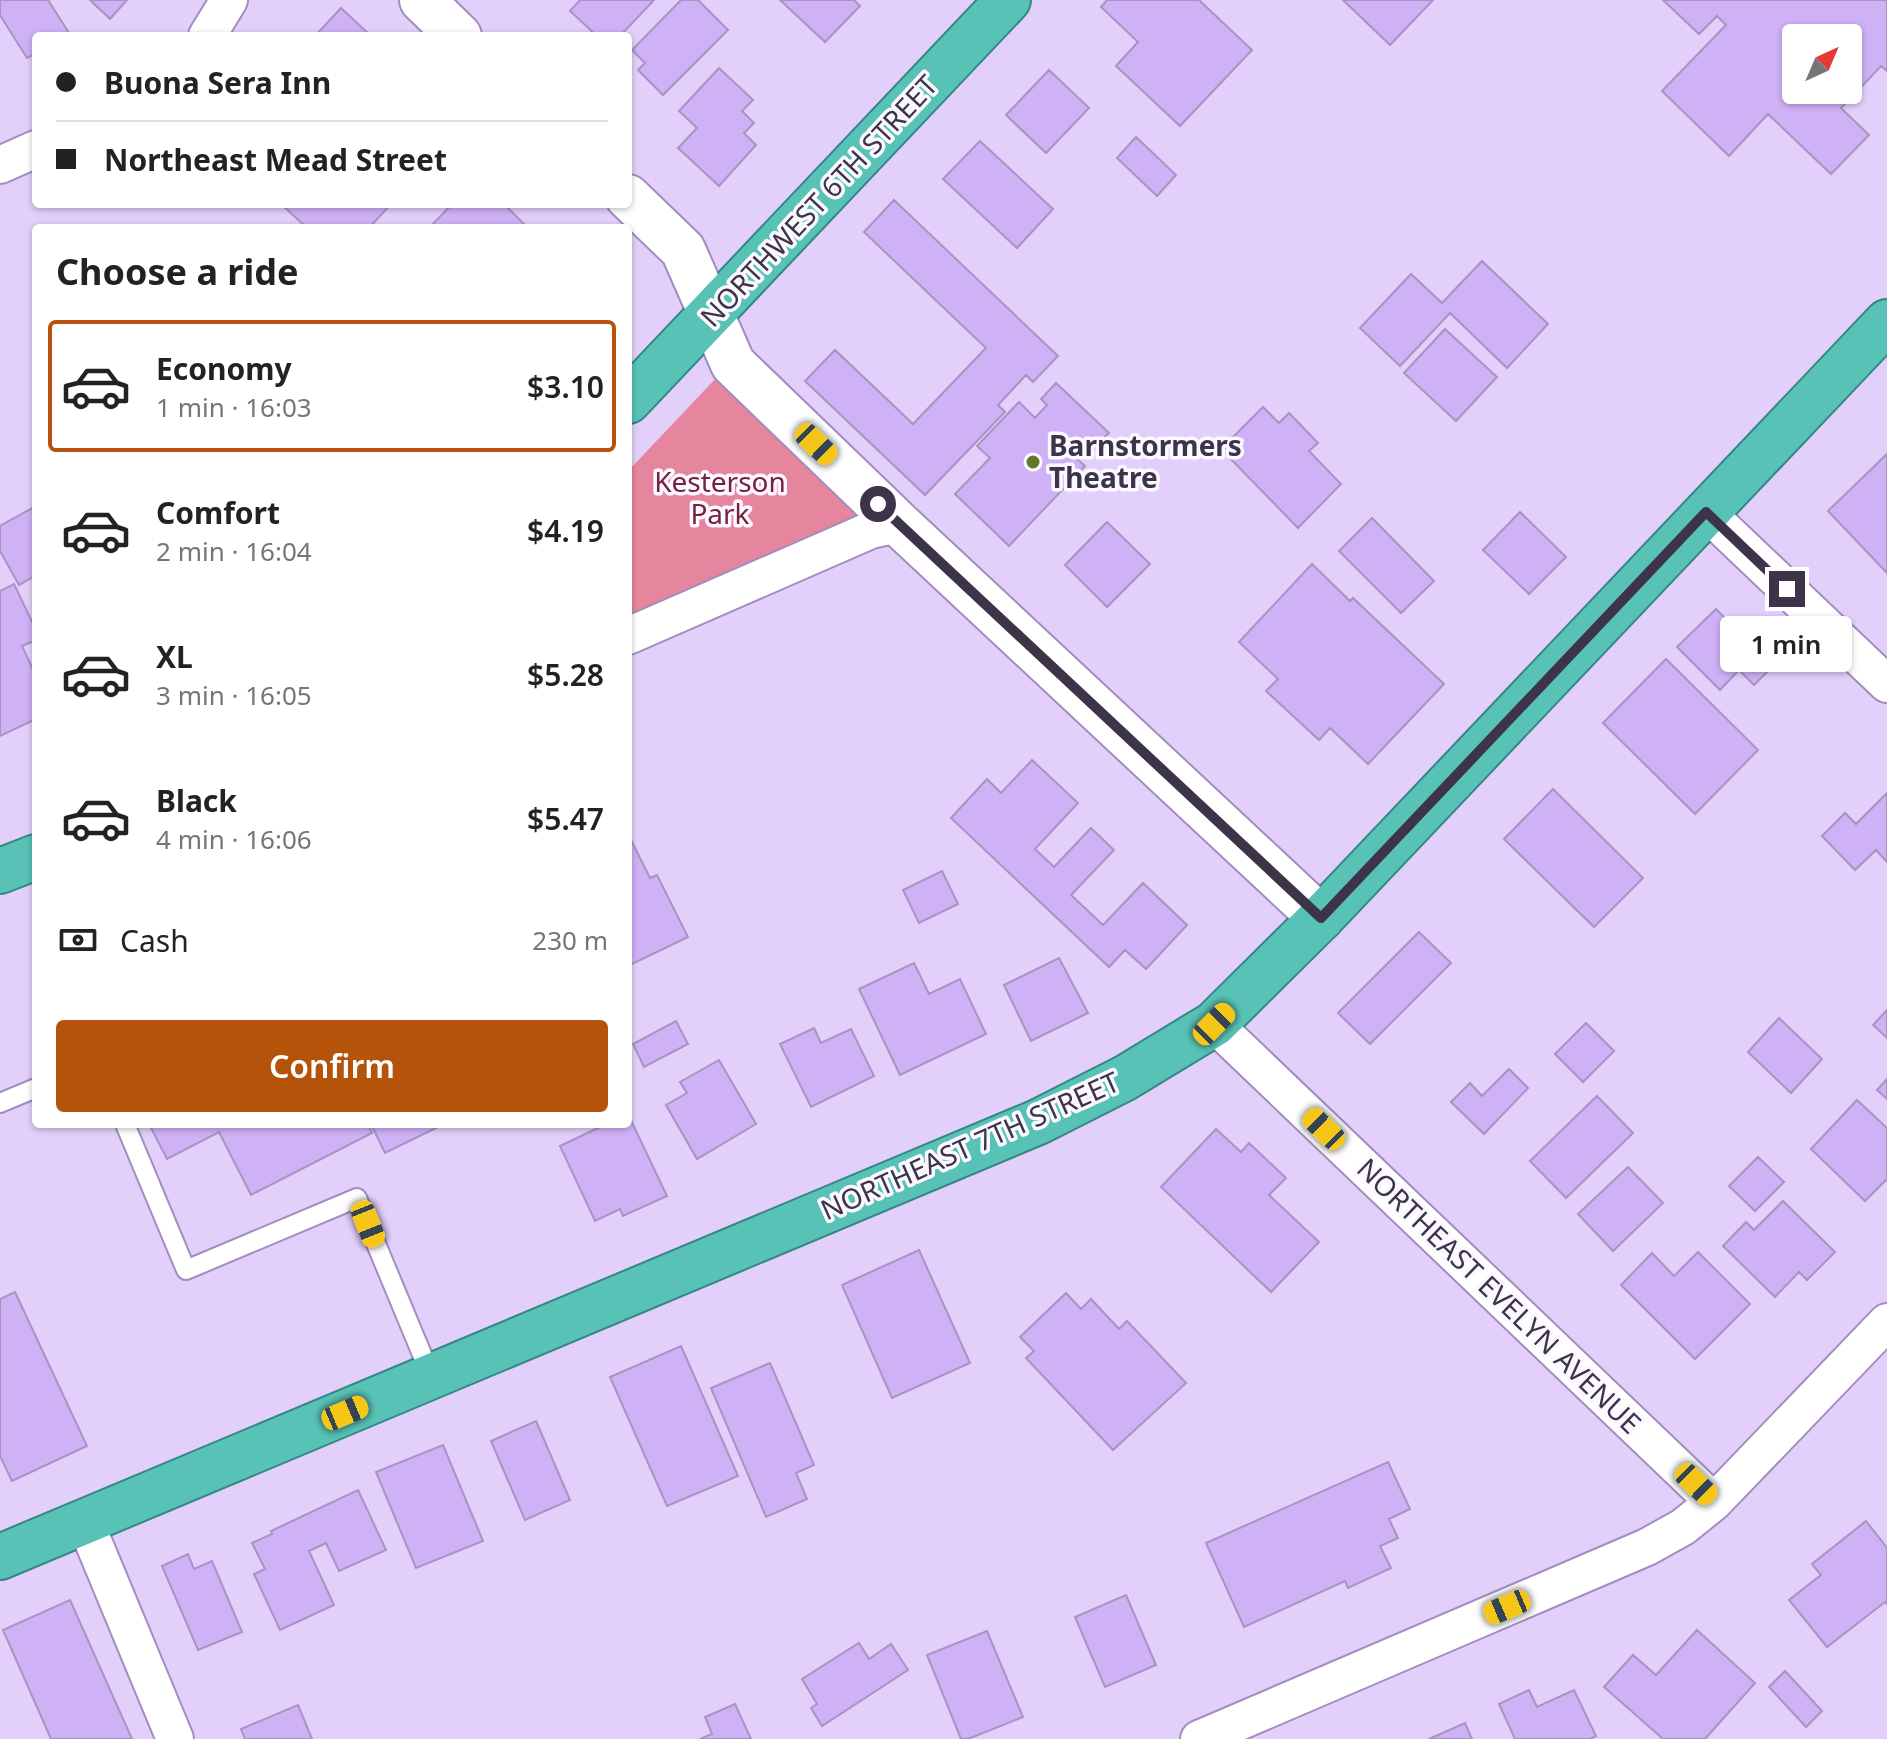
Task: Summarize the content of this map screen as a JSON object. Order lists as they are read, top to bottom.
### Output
{
  "streets": {
    "highway": ["NORTHWEST 6TH STREET", "NORTHEAST 7TH STREET"],
    "street": ["NORTHEAST EVELYN AVENUE"]
  },
  "crossings": [
    ["NORTHEAST 7TH STREET", "NORTHEAST EVELYN AVENUE"]
  ],
  "parks": ["Kesterson Park"],
  "places": ["Barnstormers Theatre"],
  "north": "top right",
  "page": {
    "banner": ["Buona Sera Inn", "Northeast Mead Street"],
    "heading": "Choose a ride",
    "list": [
      {
        "name": "Economy",
        "note": "1 min · 16:03",
        "value": "$3.10"
      },
      {
        "name": "Comfort",
        "note": "2 min · 16:04",
        "value": "$4.19"
      },
      {
        "name": "XL",
        "note": "3 min · 16:05",
        "value": "$5.28"
      },
      {
        "name": "Black",
        "note": "4 min · 16:06",
        "value": "$5.47"
      }
    ],
    "bubble": "1 min",
    "pay": ["Cash", "230 m"],
    "buttons": "Confirm"
  }
}
